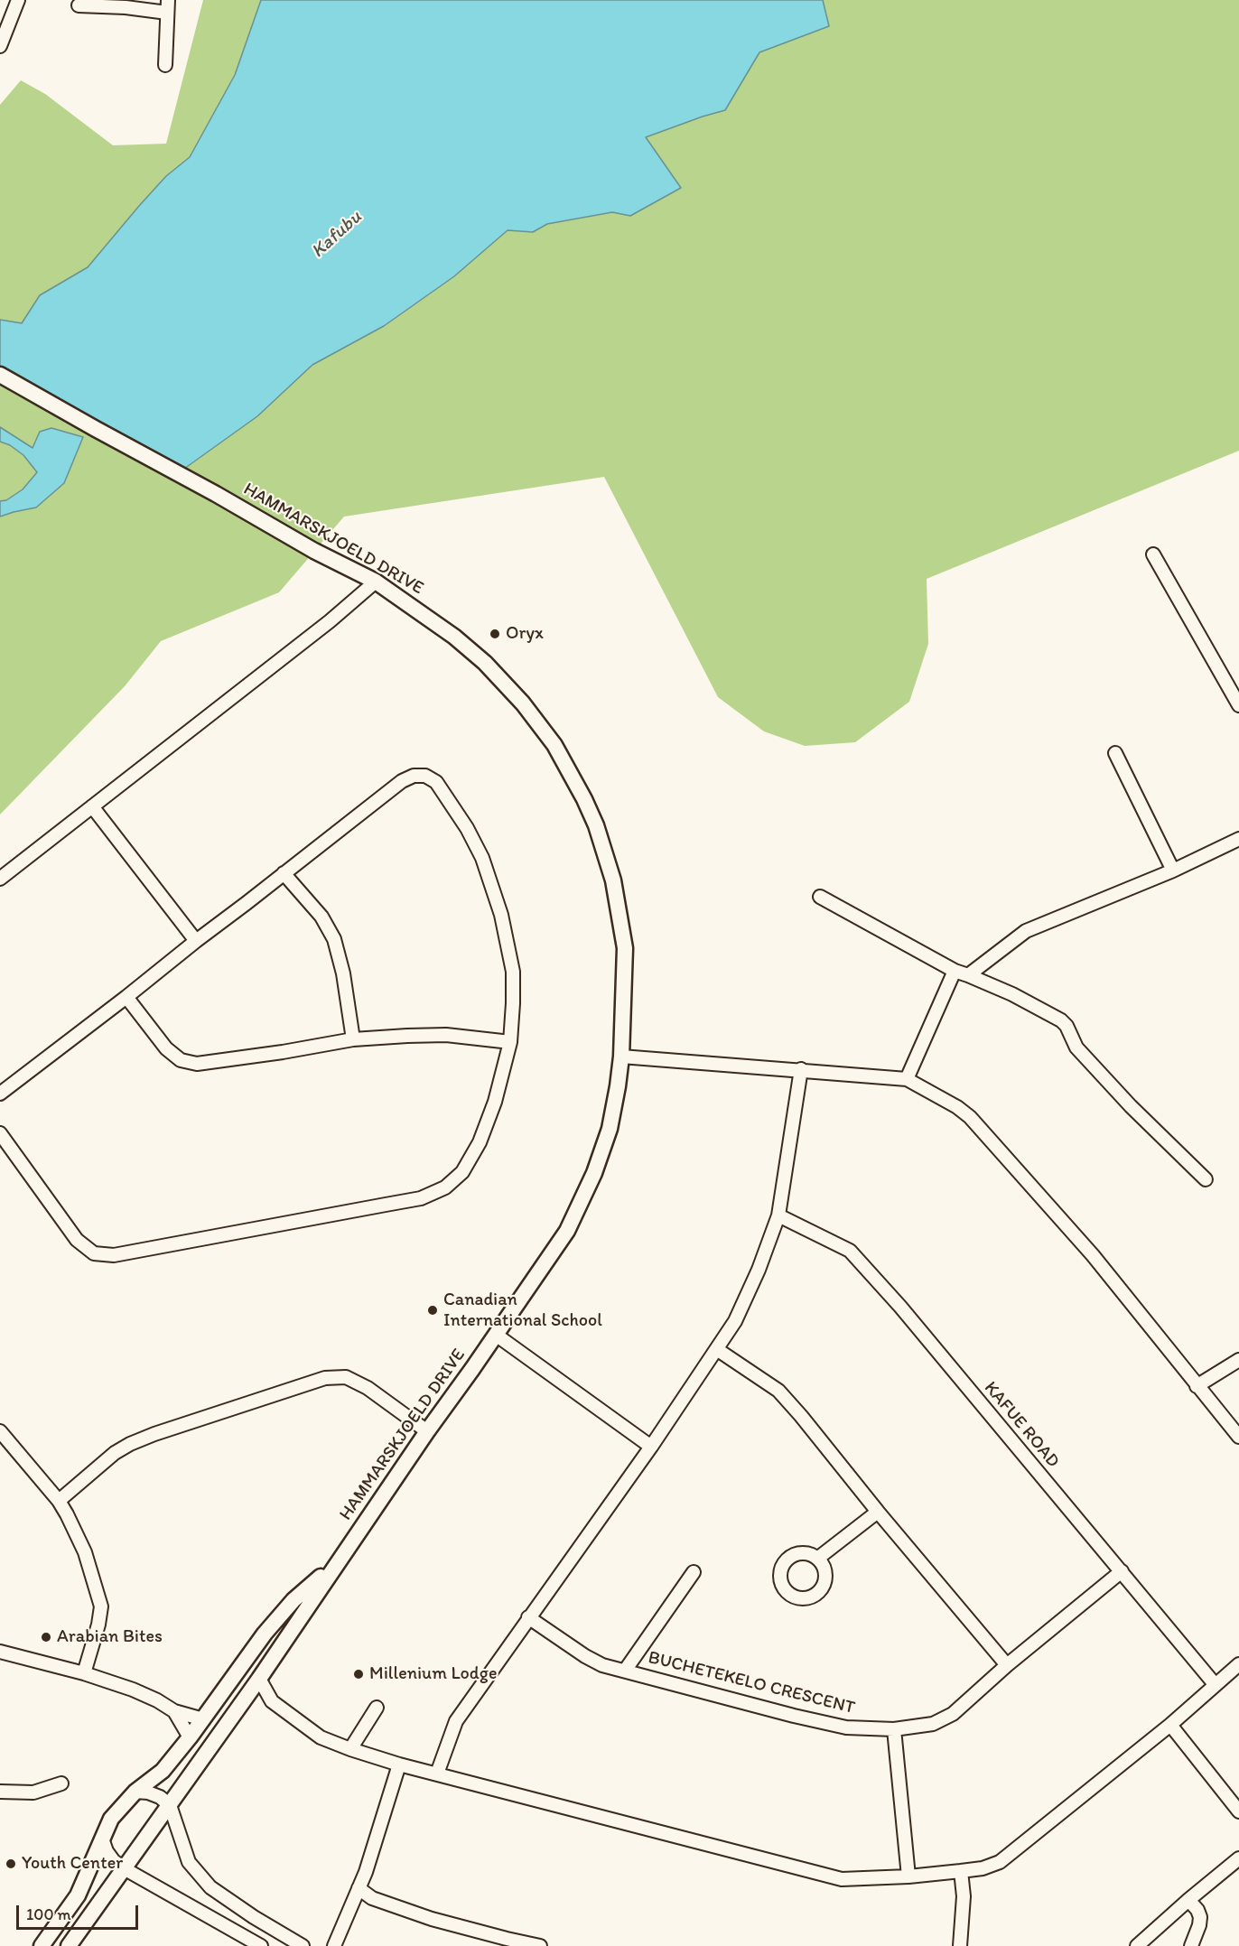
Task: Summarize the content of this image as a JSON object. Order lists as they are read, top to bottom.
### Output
{
  "streets": {
    "main road": ["HAMMARSKJOELD DRIVE"],
    "street": ["KAFUE ROAD", "BUCHETEKELO CRESCENT"]
  },
  "crossings": [
    ["KAFUE ROAD", "BUCHETEKELO CRESCENT"]
  ],
  "water": ["Kafubu"],
  "places": [
    "Oryx",
    "Canadian International School",
    "Arabian Bites",
    "Millenium Lodge",
    "Youth Center"
  ],
  "scale_bar": "100 m"
}
